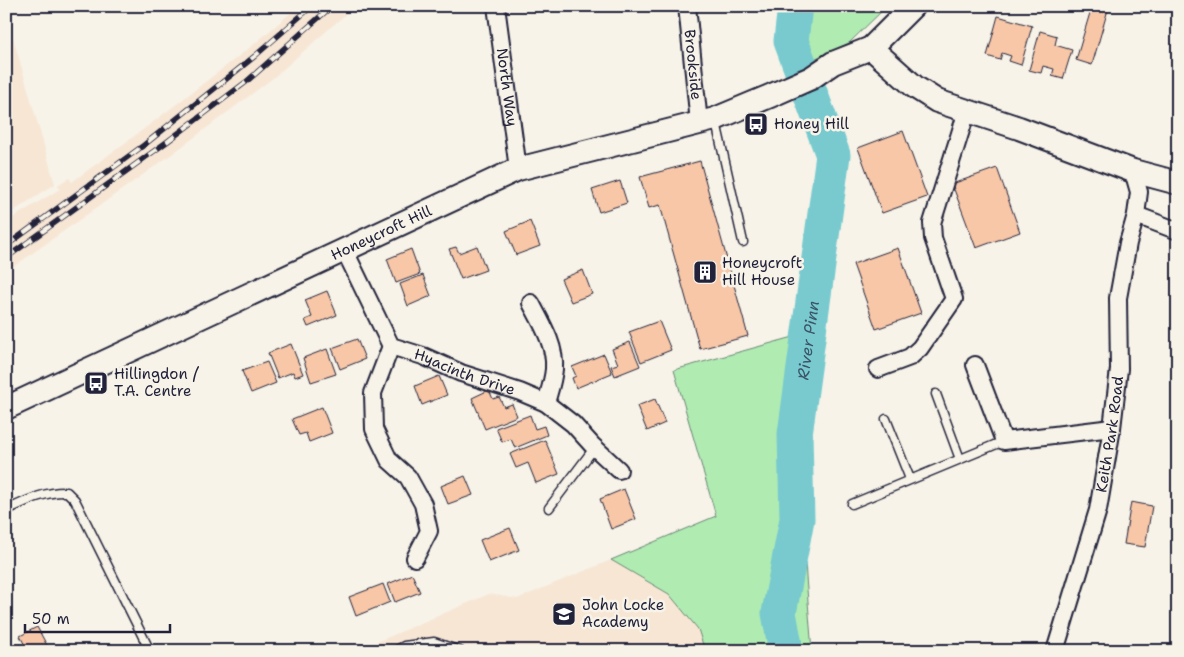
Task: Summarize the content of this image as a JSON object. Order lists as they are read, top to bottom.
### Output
{
  "streets": {
    "street": [
      "Brookside",
      "North Way",
      "Honeycroft Hill",
      "Hyacinth Drive",
      "Keith Park Road"
    ]
  },
  "crossings": [
    ["Brookside", "Honeycroft Hill"],
    ["North Way", "Honeycroft Hill"]
  ],
  "water": ["River Pinn"],
  "places": {
    "bus stop": ["Honey Hill", "Hillingdon / T.A. Centre"],
    "building": ["Honeycroft Hill House"],
    "school or university": ["John Locke Academy"]
  },
  "scale_bar": "50 m"
}
